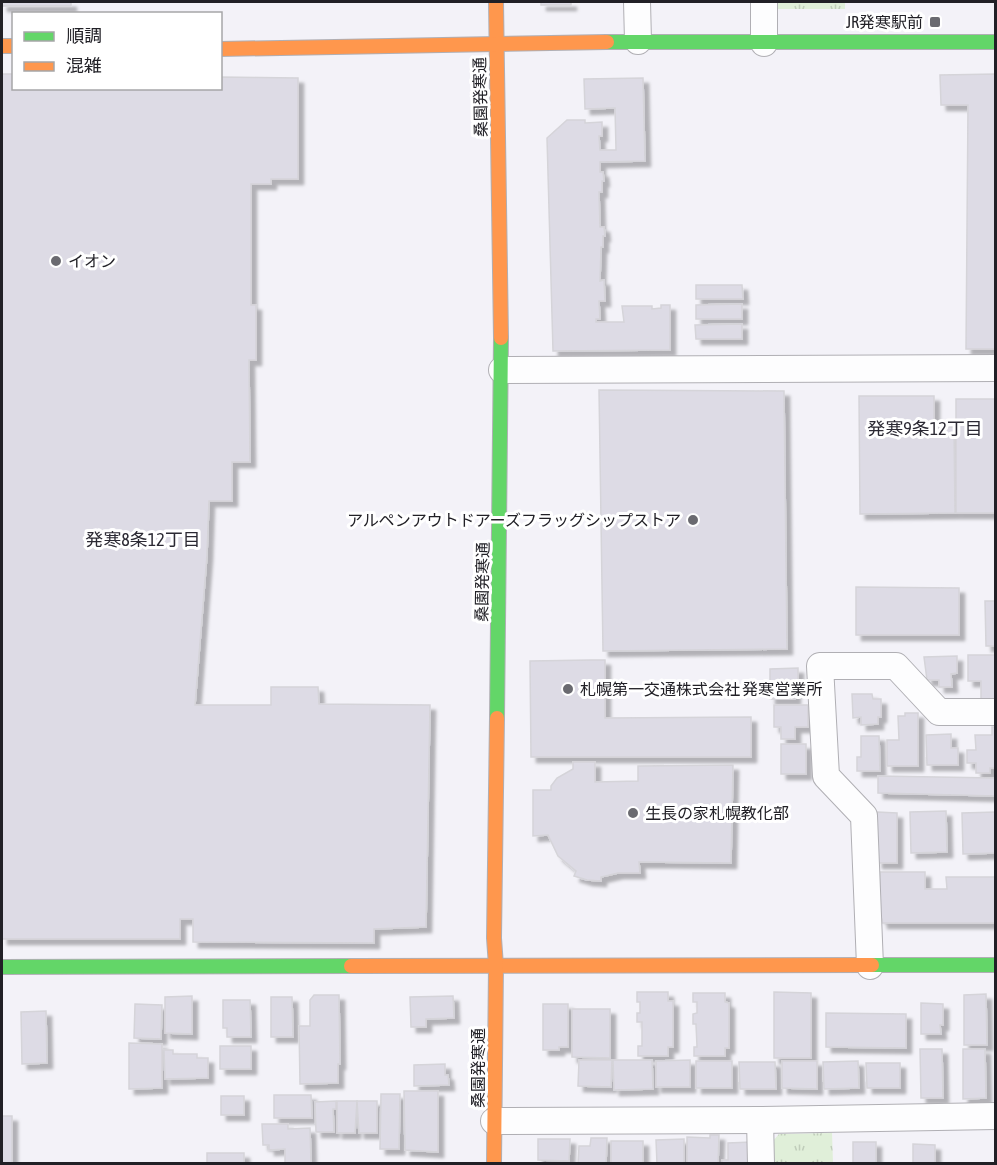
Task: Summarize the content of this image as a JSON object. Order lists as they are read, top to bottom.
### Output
{
  "streets": {
    "street": ["桑園発寒通"]
  },
  "districts": ["発寒9条12丁目", "発寒8条12丁目"],
  "places": {
    "transit": ["JR発寒駅前"],
    "other": [
      "イオン",
      "アルペンアウトドアーズフラッグシップストア",
      "札幌第一交通株式会社 発寒営業所",
      "生長の家札幌教化部"
    ]
  },
  "legend": ["順調", "混雑"]
}
